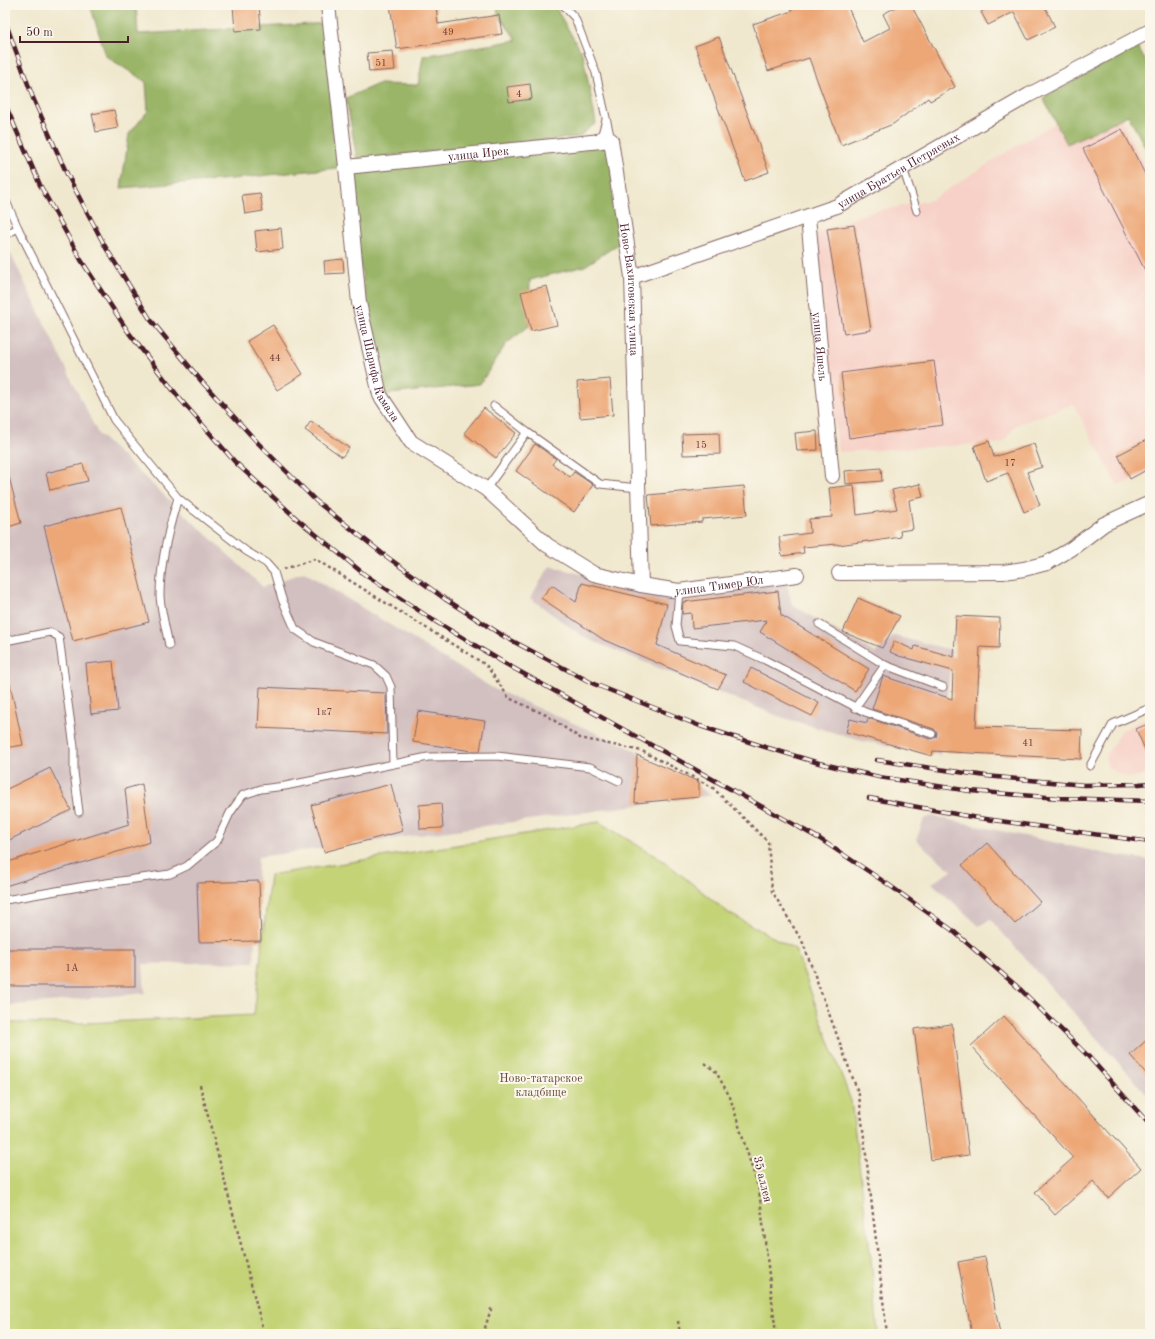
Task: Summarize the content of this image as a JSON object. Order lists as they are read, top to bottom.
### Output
{
  "streets": {
    "street": [
      "улица Ирек",
      "улица Братьев Петряевых",
      "Ново-Вахитовская улица",
      "улица Яшель",
      "улица Шарифа Камала",
      "улица Тимер Юл"
    ],
    "path": ["35 аллея"]
  },
  "crossings": [
    ["улица Ирек", "Ново-Вахитовская улица"],
    ["улица Ирек", "улица Шарифа Камала"],
    ["улица Братьев Петряевых", "Ново-Вахитовская улица"],
    ["улица Братьев Петряевых", "улица Яшель"],
    ["Ново-Вахитовская улица", "улица Шарифа Камала"],
    ["Ново-Вахитовская улица", "улица Тимер Юл"],
    ["улица Шарифа Камала", "улица Тимер Юл"]
  ],
  "parks": ["Ново-татарское кладбище"],
  "house_numbers": [
    "49",
    "51",
    "4",
    "44",
    "15",
    "17",
    "1к7",
    "41",
    "1А"
  ],
  "scale_bar": "50 m"
}
